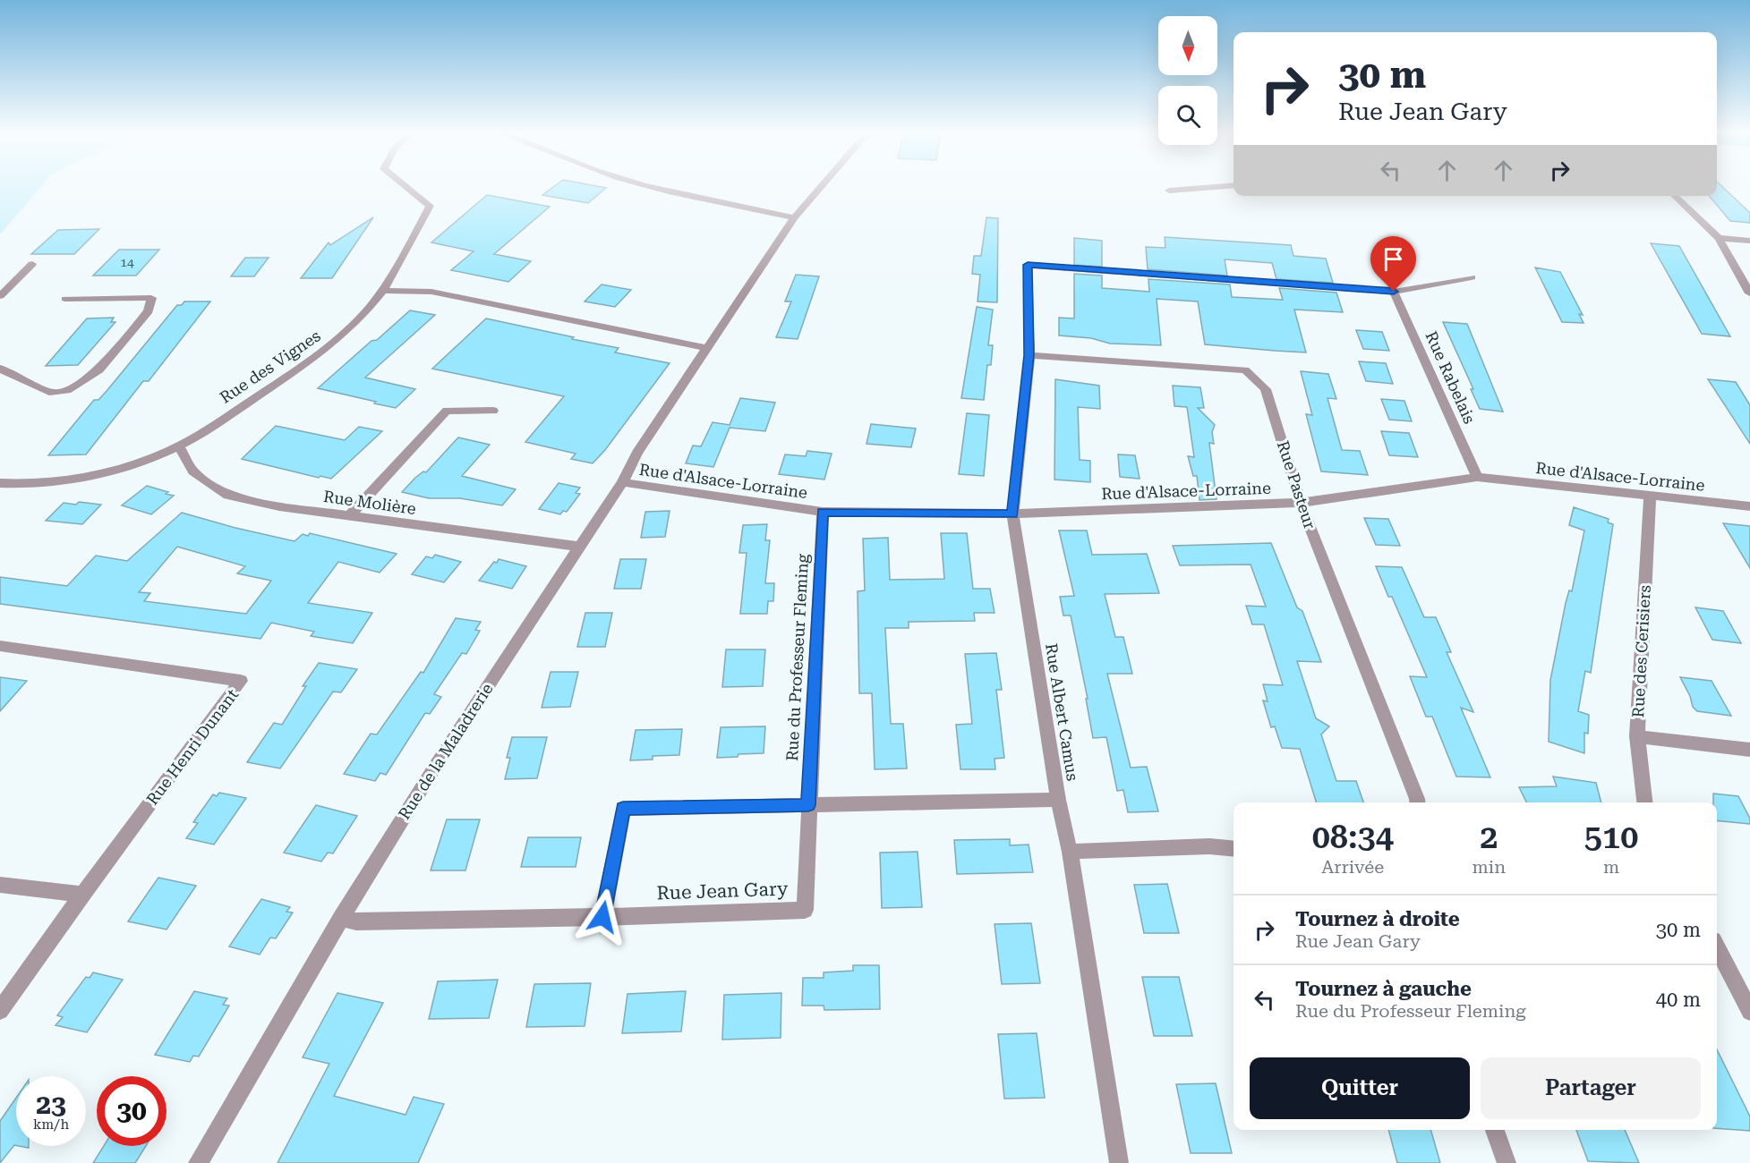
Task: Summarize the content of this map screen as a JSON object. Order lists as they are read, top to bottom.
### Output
{
  "streets": {
    "street": [
      "Rue des Vignes",
      "Rue Rabelais",
      "Rue d'Alsace-Lorraine",
      "Rue Pasteur",
      "Rue Molière",
      "Rue des Cerisiers",
      "Rue du Professeur Fleming",
      "Rue Albert Camus",
      "Rue Henri Dunant",
      "Rue de la Maladrerie",
      "Rue Jean Gary"
    ]
  },
  "crossings": [
    ["Rue des Vignes", "Rue Molière"],
    ["Rue Rabelais", "Rue d'Alsace-Lorraine"],
    ["Rue Rabelais", "Rue Albert Camus"],
    ["Rue d'Alsace-Lorraine", "Rue Pasteur"],
    ["Rue d'Alsace-Lorraine", "Rue des Cerisiers"],
    ["Rue d'Alsace-Lorraine", "Rue du Professeur Fleming"],
    ["Rue d'Alsace-Lorraine", "Rue Albert Camus"],
    ["Rue d'Alsace-Lorraine", "Rue de la Maladrerie"],
    ["Rue Pasteur", "Rue Albert Camus"],
    ["Rue Molière", "Rue de la Maladrerie"],
    ["Rue du Professeur Fleming", "Rue Jean Gary"],
    ["Rue de la Maladrerie", "Rue Jean Gary"]
  ],
  "house_numbers": ["14"],
  "north": "bottom",
  "page": {
    "turn": ["30 m", "Rue Jean Gary"],
    "eta": [
      "08:34",
      "Arrivée",
      "2",
      "min",
      "510",
      "m"
    ],
    "list": [
      {
        "name": "Tournez à droite",
        "note": "Rue Jean Gary",
        "value": "30 m"
      },
      {
        "name": "Tournez à gauche",
        "note": "Rue du Professeur Fleming",
        "value": "40 m"
      }
    ],
    "buttons": ["Quitter", "Partager"],
    "speed": "23 km/h",
    "limit": "30"
  }
}
